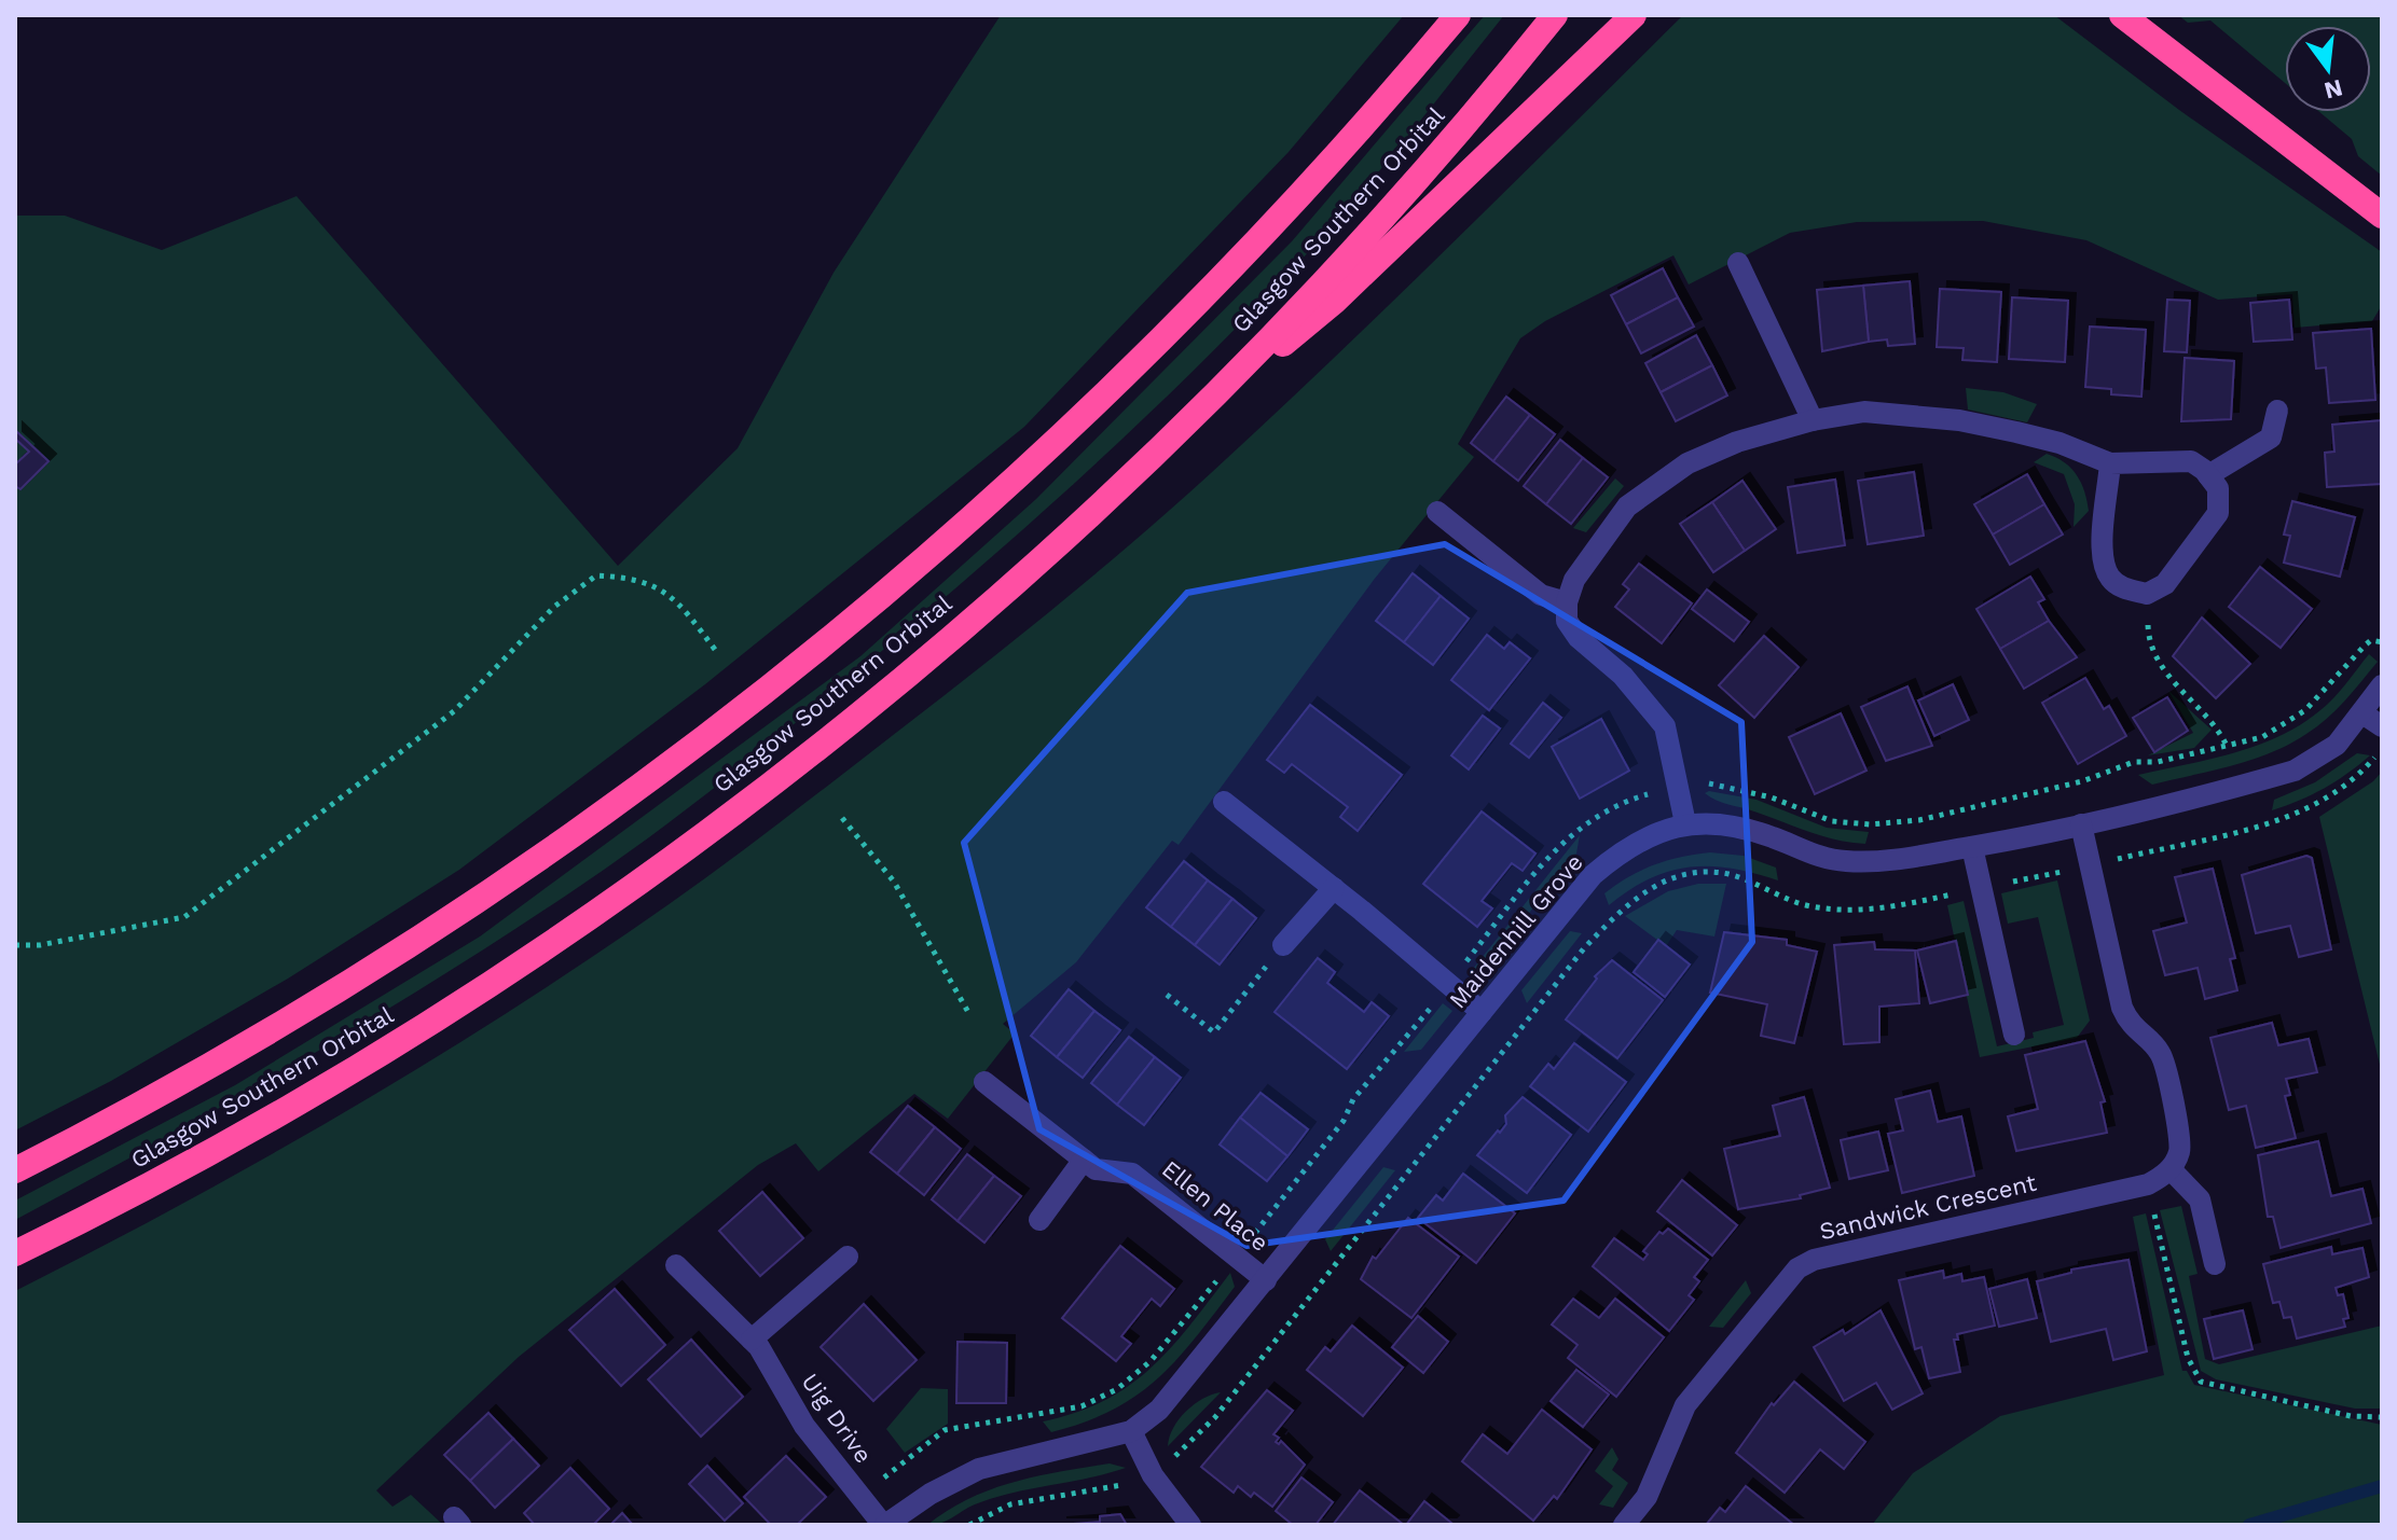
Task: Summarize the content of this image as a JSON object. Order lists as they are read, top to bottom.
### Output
{
  "streets": {
    "highway": ["Glasgow Southern Orbital"],
    "street": [
      "Maidenhill Grove",
      "Ellen Place",
      "Sandwick Crescent",
      "Uig Drive"
    ]
  },
  "crossings": [
    ["Maidenhill Grove", "Ellen Place"],
    ["Maidenhill Grove", "Uig Drive"]
  ],
  "north": "bottom"
}
